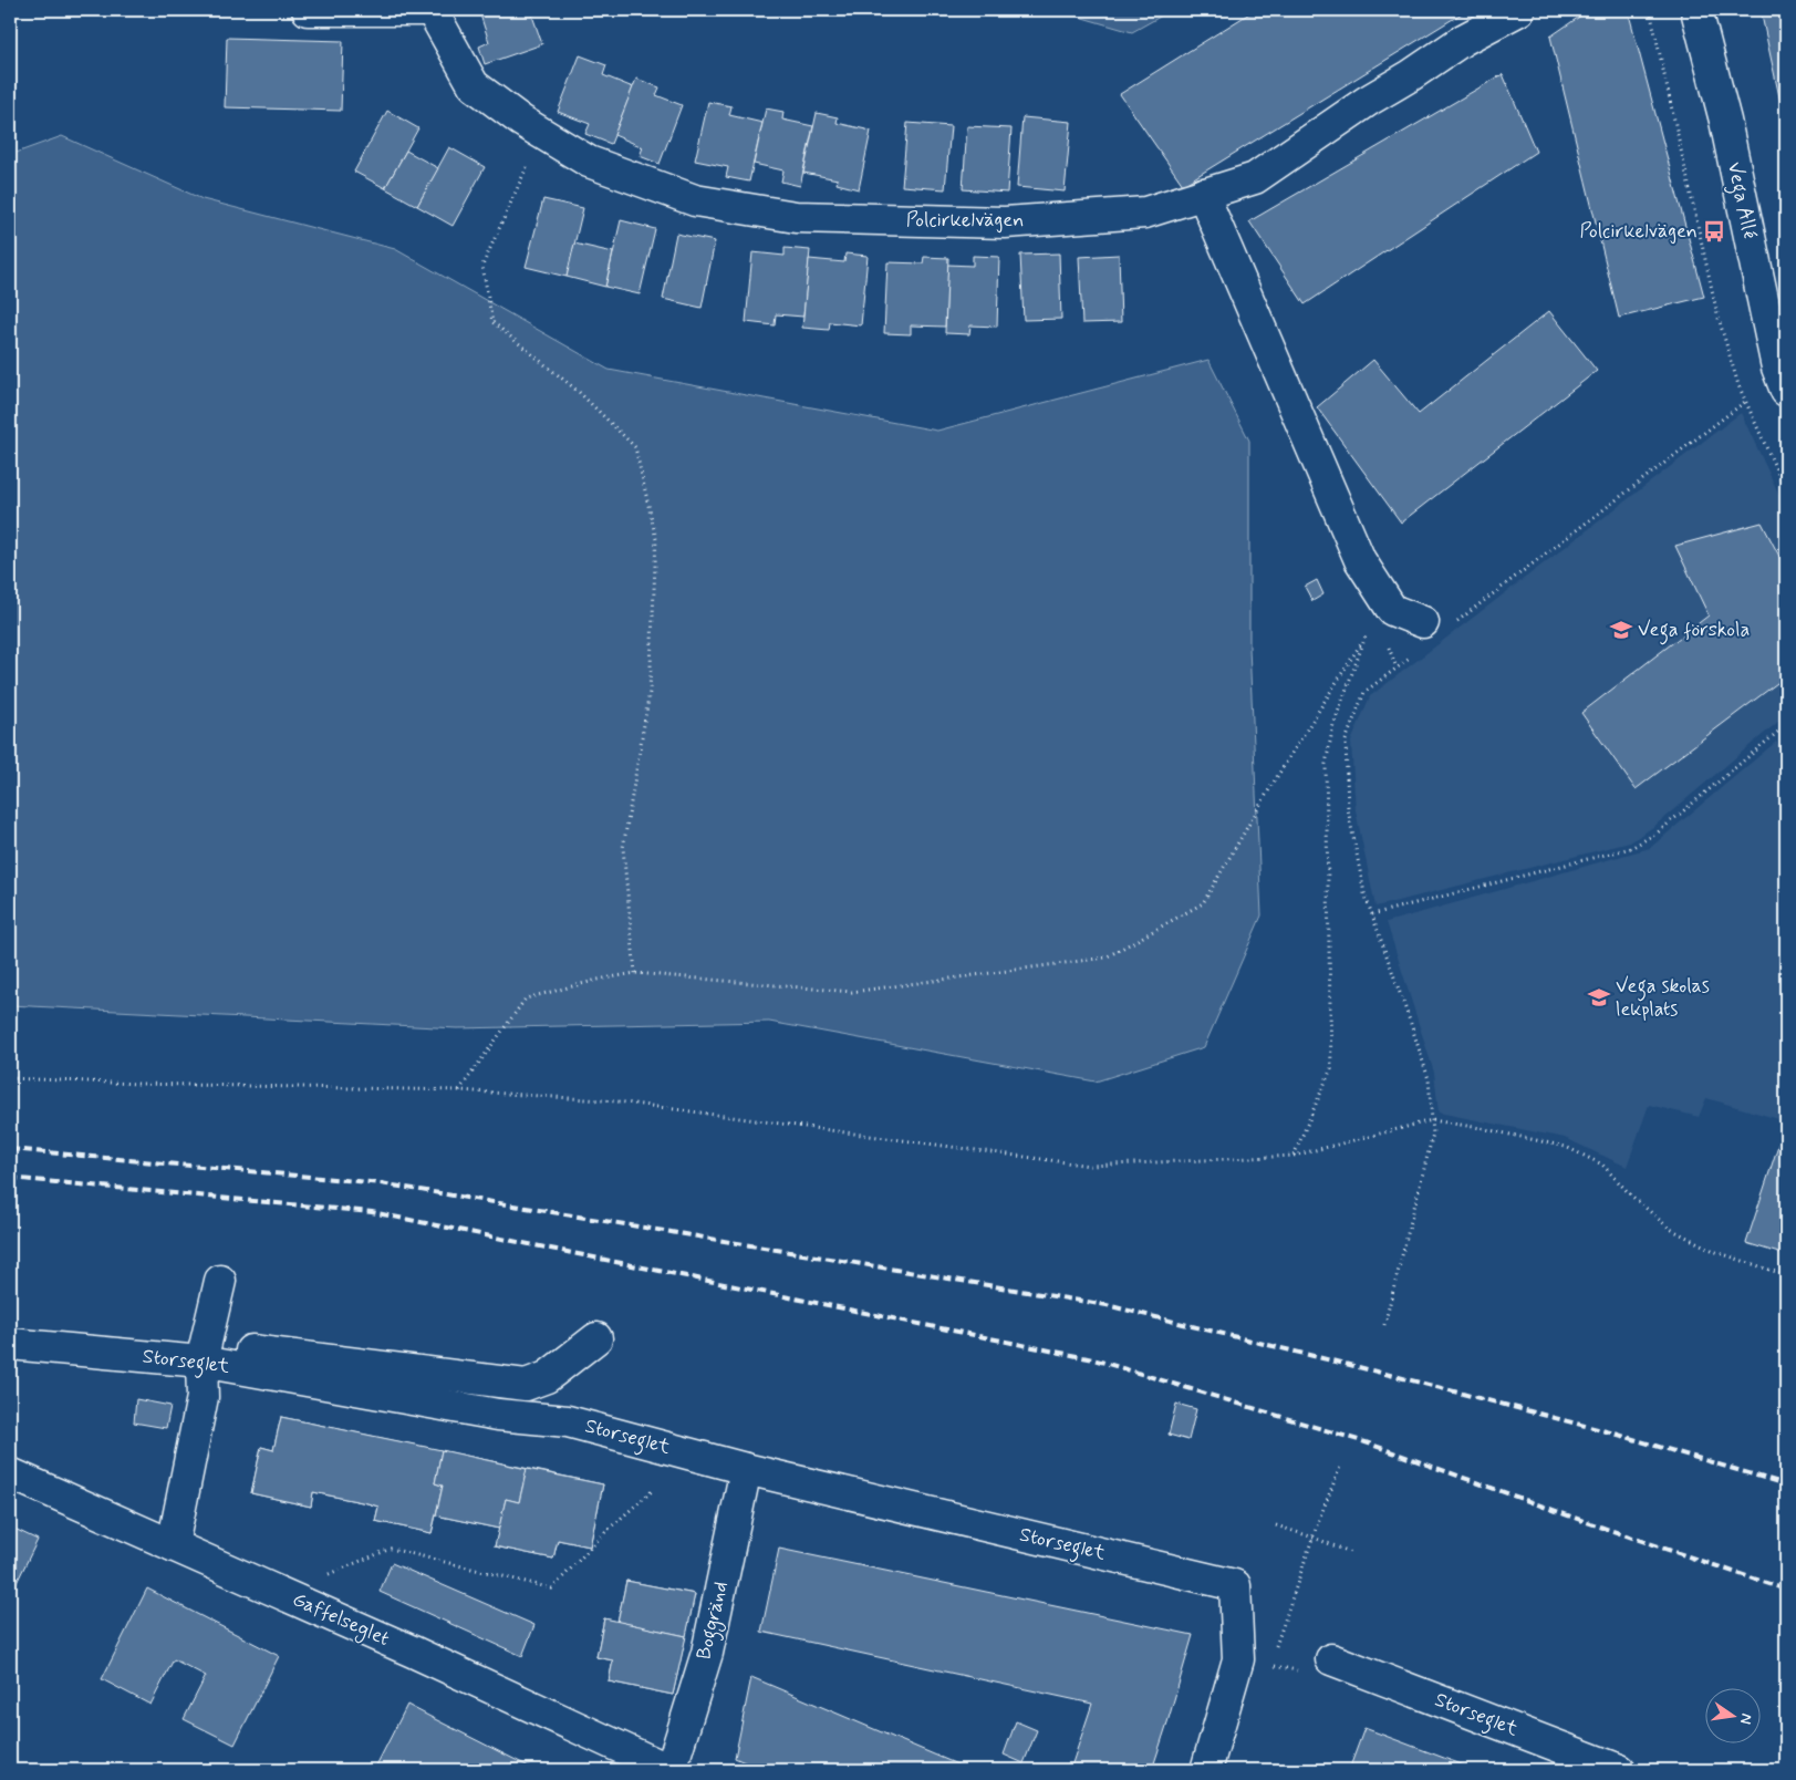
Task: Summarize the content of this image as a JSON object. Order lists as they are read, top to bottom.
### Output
{
  "streets": {
    "street": [
      "Vega Allé",
      "Polcirkelvägen",
      "Storseglet",
      "Gaffelseglet",
      "Boggränd"
    ]
  },
  "crossings": [
    ["Storseglet", "Boggränd"],
    ["Gaffelseglet", "Boggränd"]
  ],
  "places": {
    "bus stop": ["Polcirkelvägen"],
    "school or university": ["Vega förskola", "Vega skolas lekplats"]
  },
  "north": "right"
}
